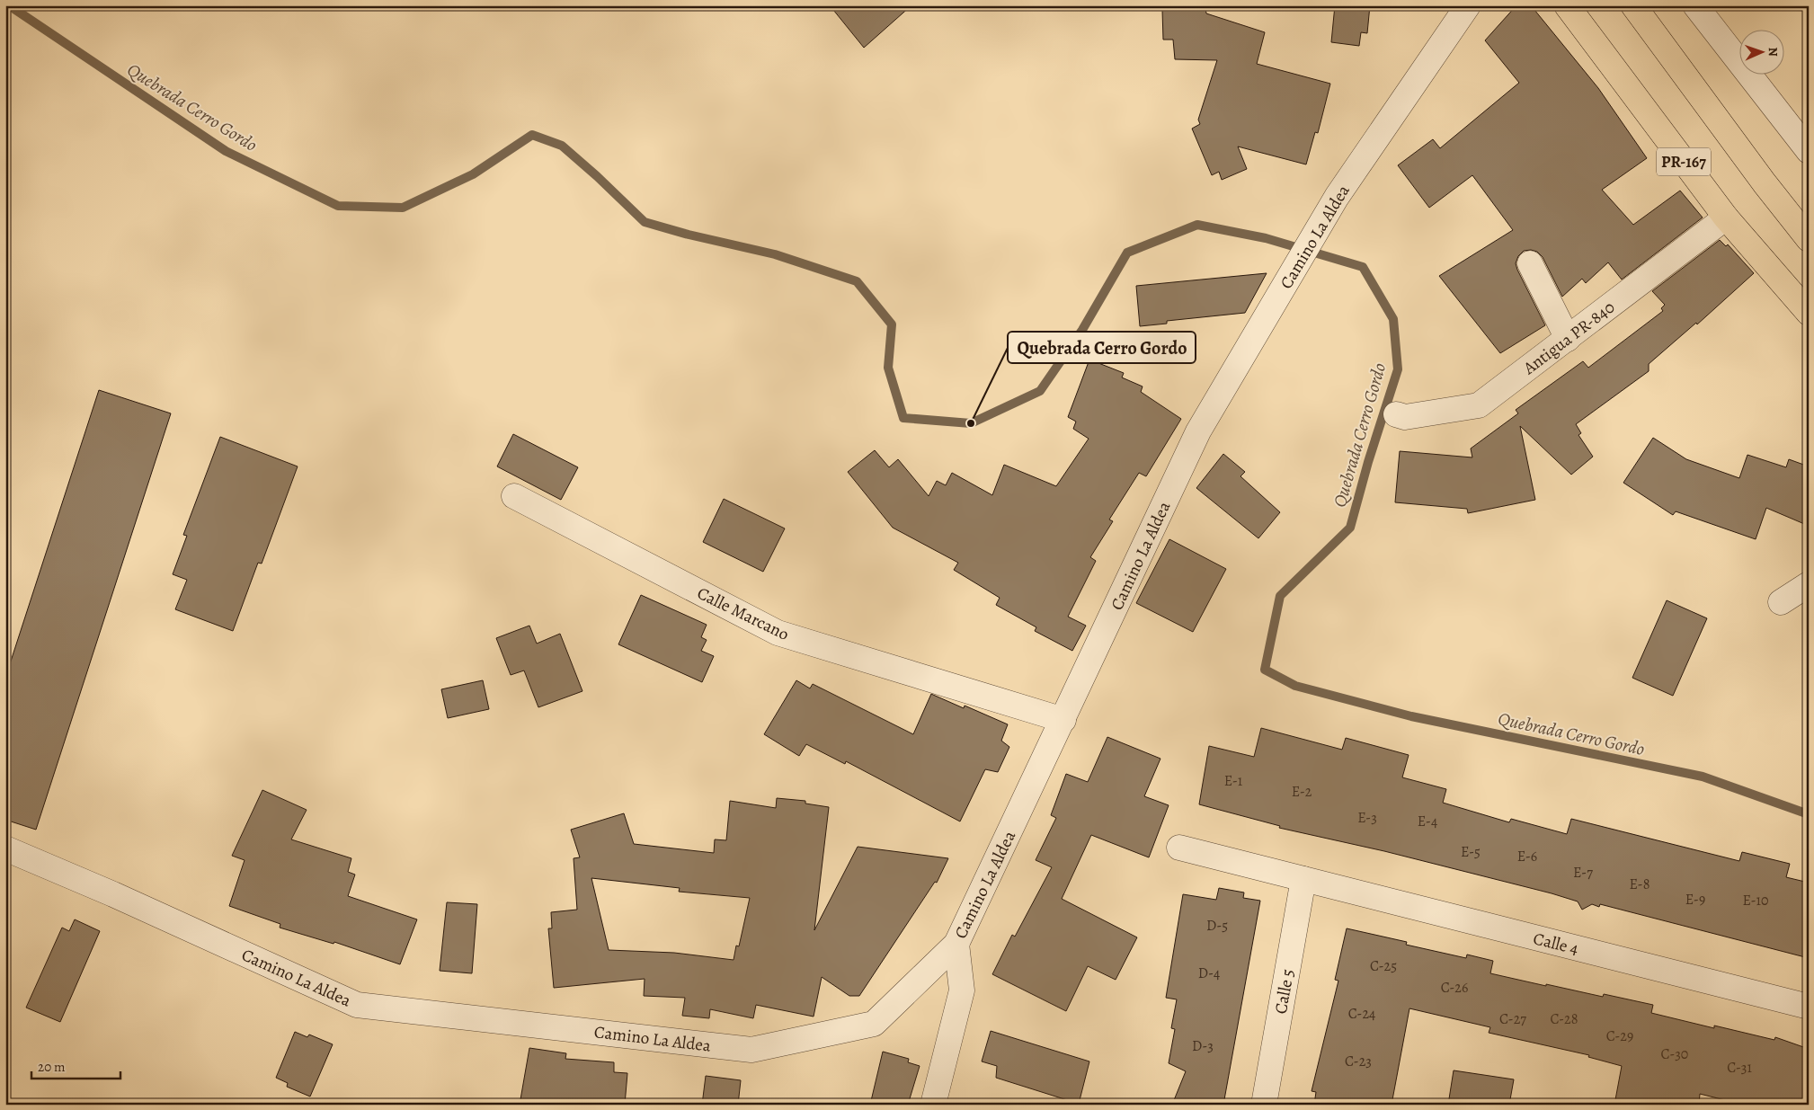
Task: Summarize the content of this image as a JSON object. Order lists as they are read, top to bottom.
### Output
{
  "streets": {
    "main road": ["PR-167"],
    "street": [
      "Camino La Aldea",
      "Antigua PR-840",
      "Calle Marcano",
      "Calle 4",
      "Calle 5"
    ]
  },
  "crossings": [
    ["PR-167", "Antigua PR-840"],
    ["Camino La Aldea", "Calle Marcano"],
    ["Calle 4", "Calle 5"]
  ],
  "water": ["Quebrada Cerro Gordo"],
  "places": ["Quebrada Cerro Gordo"],
  "house_numbers": [
    "E-1",
    "E-2",
    "E-3",
    "E-4",
    "E-5",
    "E-6",
    "E-7",
    "E-8",
    "E-9",
    "E-10",
    "D-5",
    "C-25",
    "D-4",
    "C-26",
    "C-24",
    "C-27",
    "C-28",
    "C-29",
    "D-3",
    "C-30",
    "C-23",
    "C-31"
  ],
  "scale_bar": "20 m",
  "north": "right"
}
